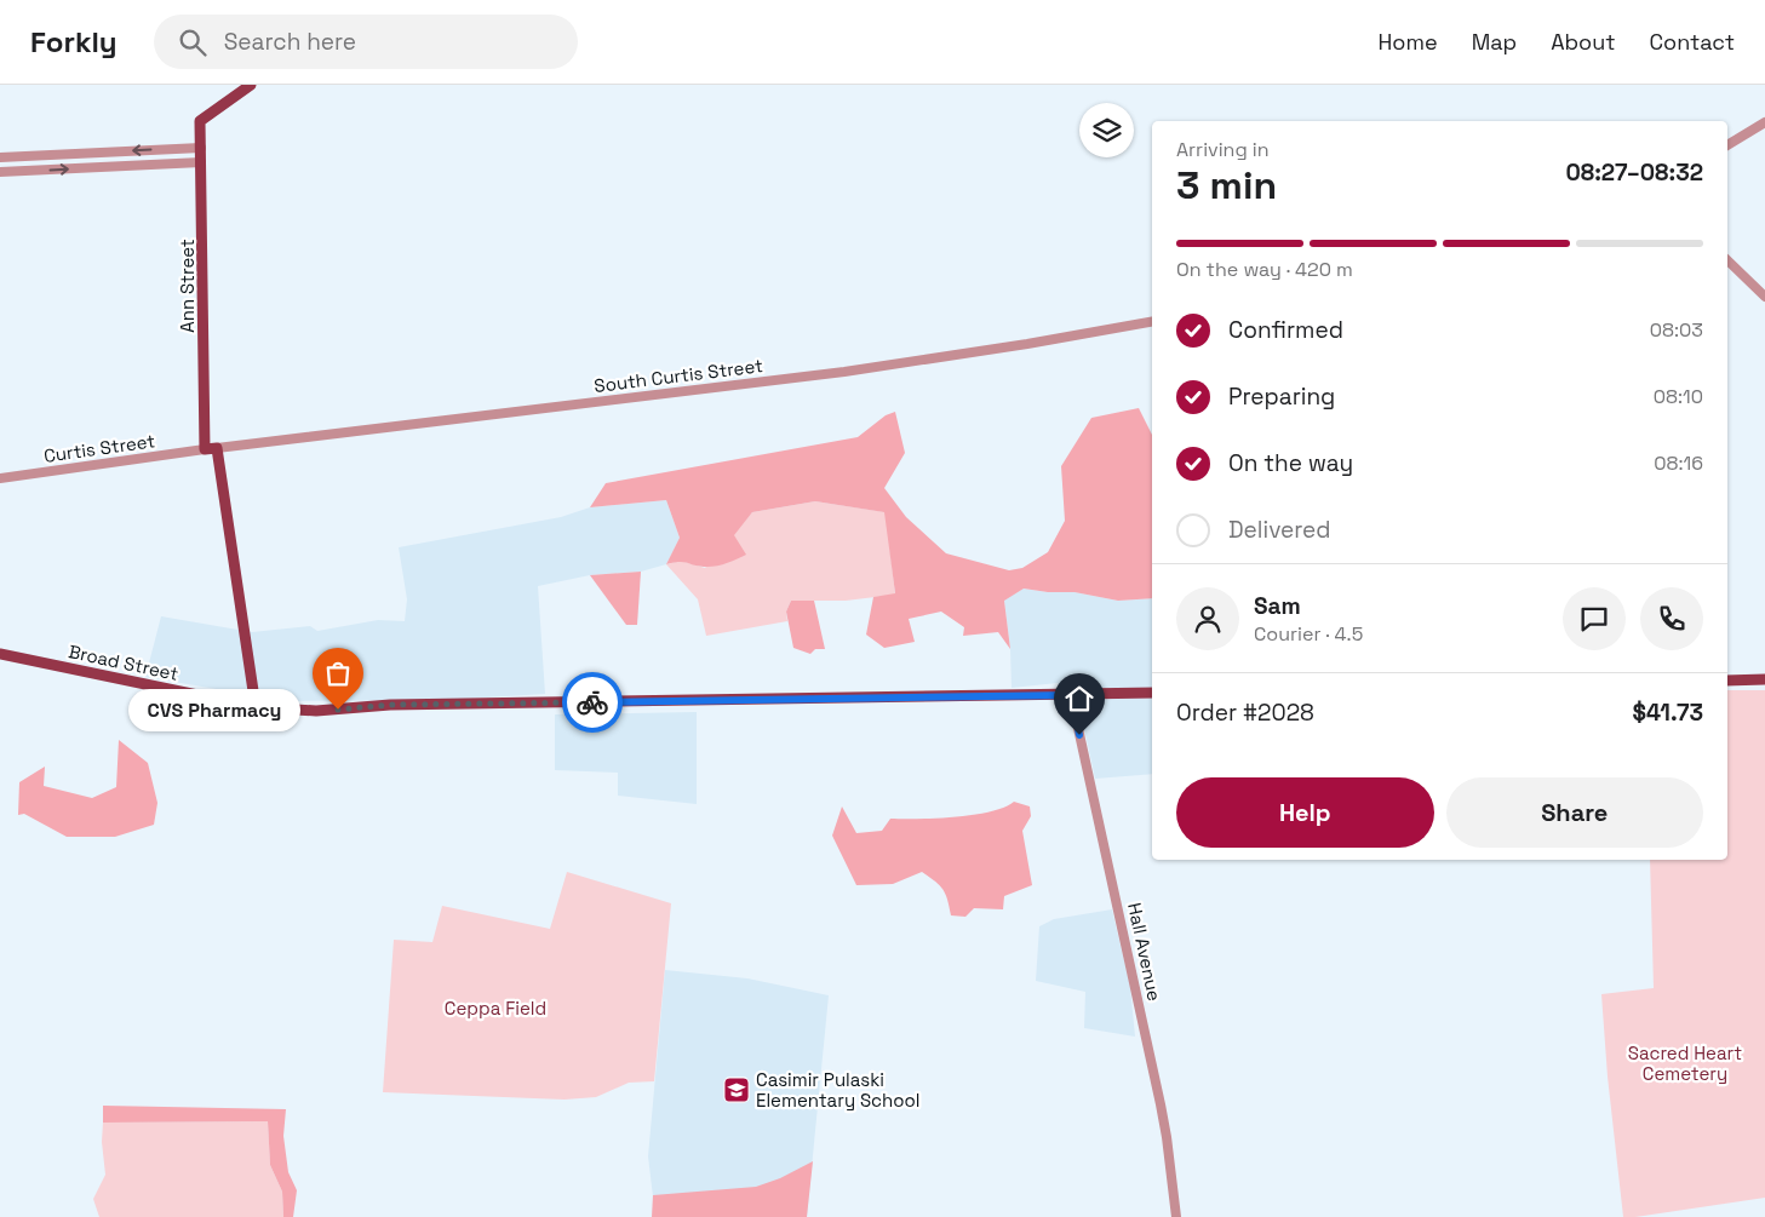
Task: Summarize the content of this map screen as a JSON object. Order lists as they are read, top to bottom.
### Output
{
  "streets": {
    "main road": ["Ann Street", "South Curtis Street", "Broad Street"],
    "street": ["Curtis Street", "Hall Avenue"]
  },
  "crossings": [
    ["Ann Street", "South Curtis Street"],
    ["Ann Street", "Curtis Street"],
    ["South Curtis Street", "Curtis Street"],
    ["Broad Street", "Hall Avenue"]
  ],
  "parks": ["Ceppa Field", "Sacred Heart Cemetery"],
  "places": {
    "other": ["CVS Pharmacy"],
    "school or university": ["Casimir Pulaski Elementary School"]
  },
  "page": {
    "header": "Forkly",
    "search": "Search here",
    "nav": [
      "Home",
      "Map",
      "About",
      "Contact"
    ],
    "heading": ["3 min", "Arriving in", "08:27–08:32"],
    "panel": [
      "Sam",
      "Courier · 4.5",
      "Order #2028",
      "$41.73"
    ],
    "bar": "On the way · 420 m",
    "list": [
      ["Confirmed", "08:03"],
      ["Preparing", "08:10"],
      ["On the way", "08:16"],
      "Delivered"
    ],
    "bubble": "CVS Pharmacy",
    "buttons": ["Help", "Share"]
  }
}
